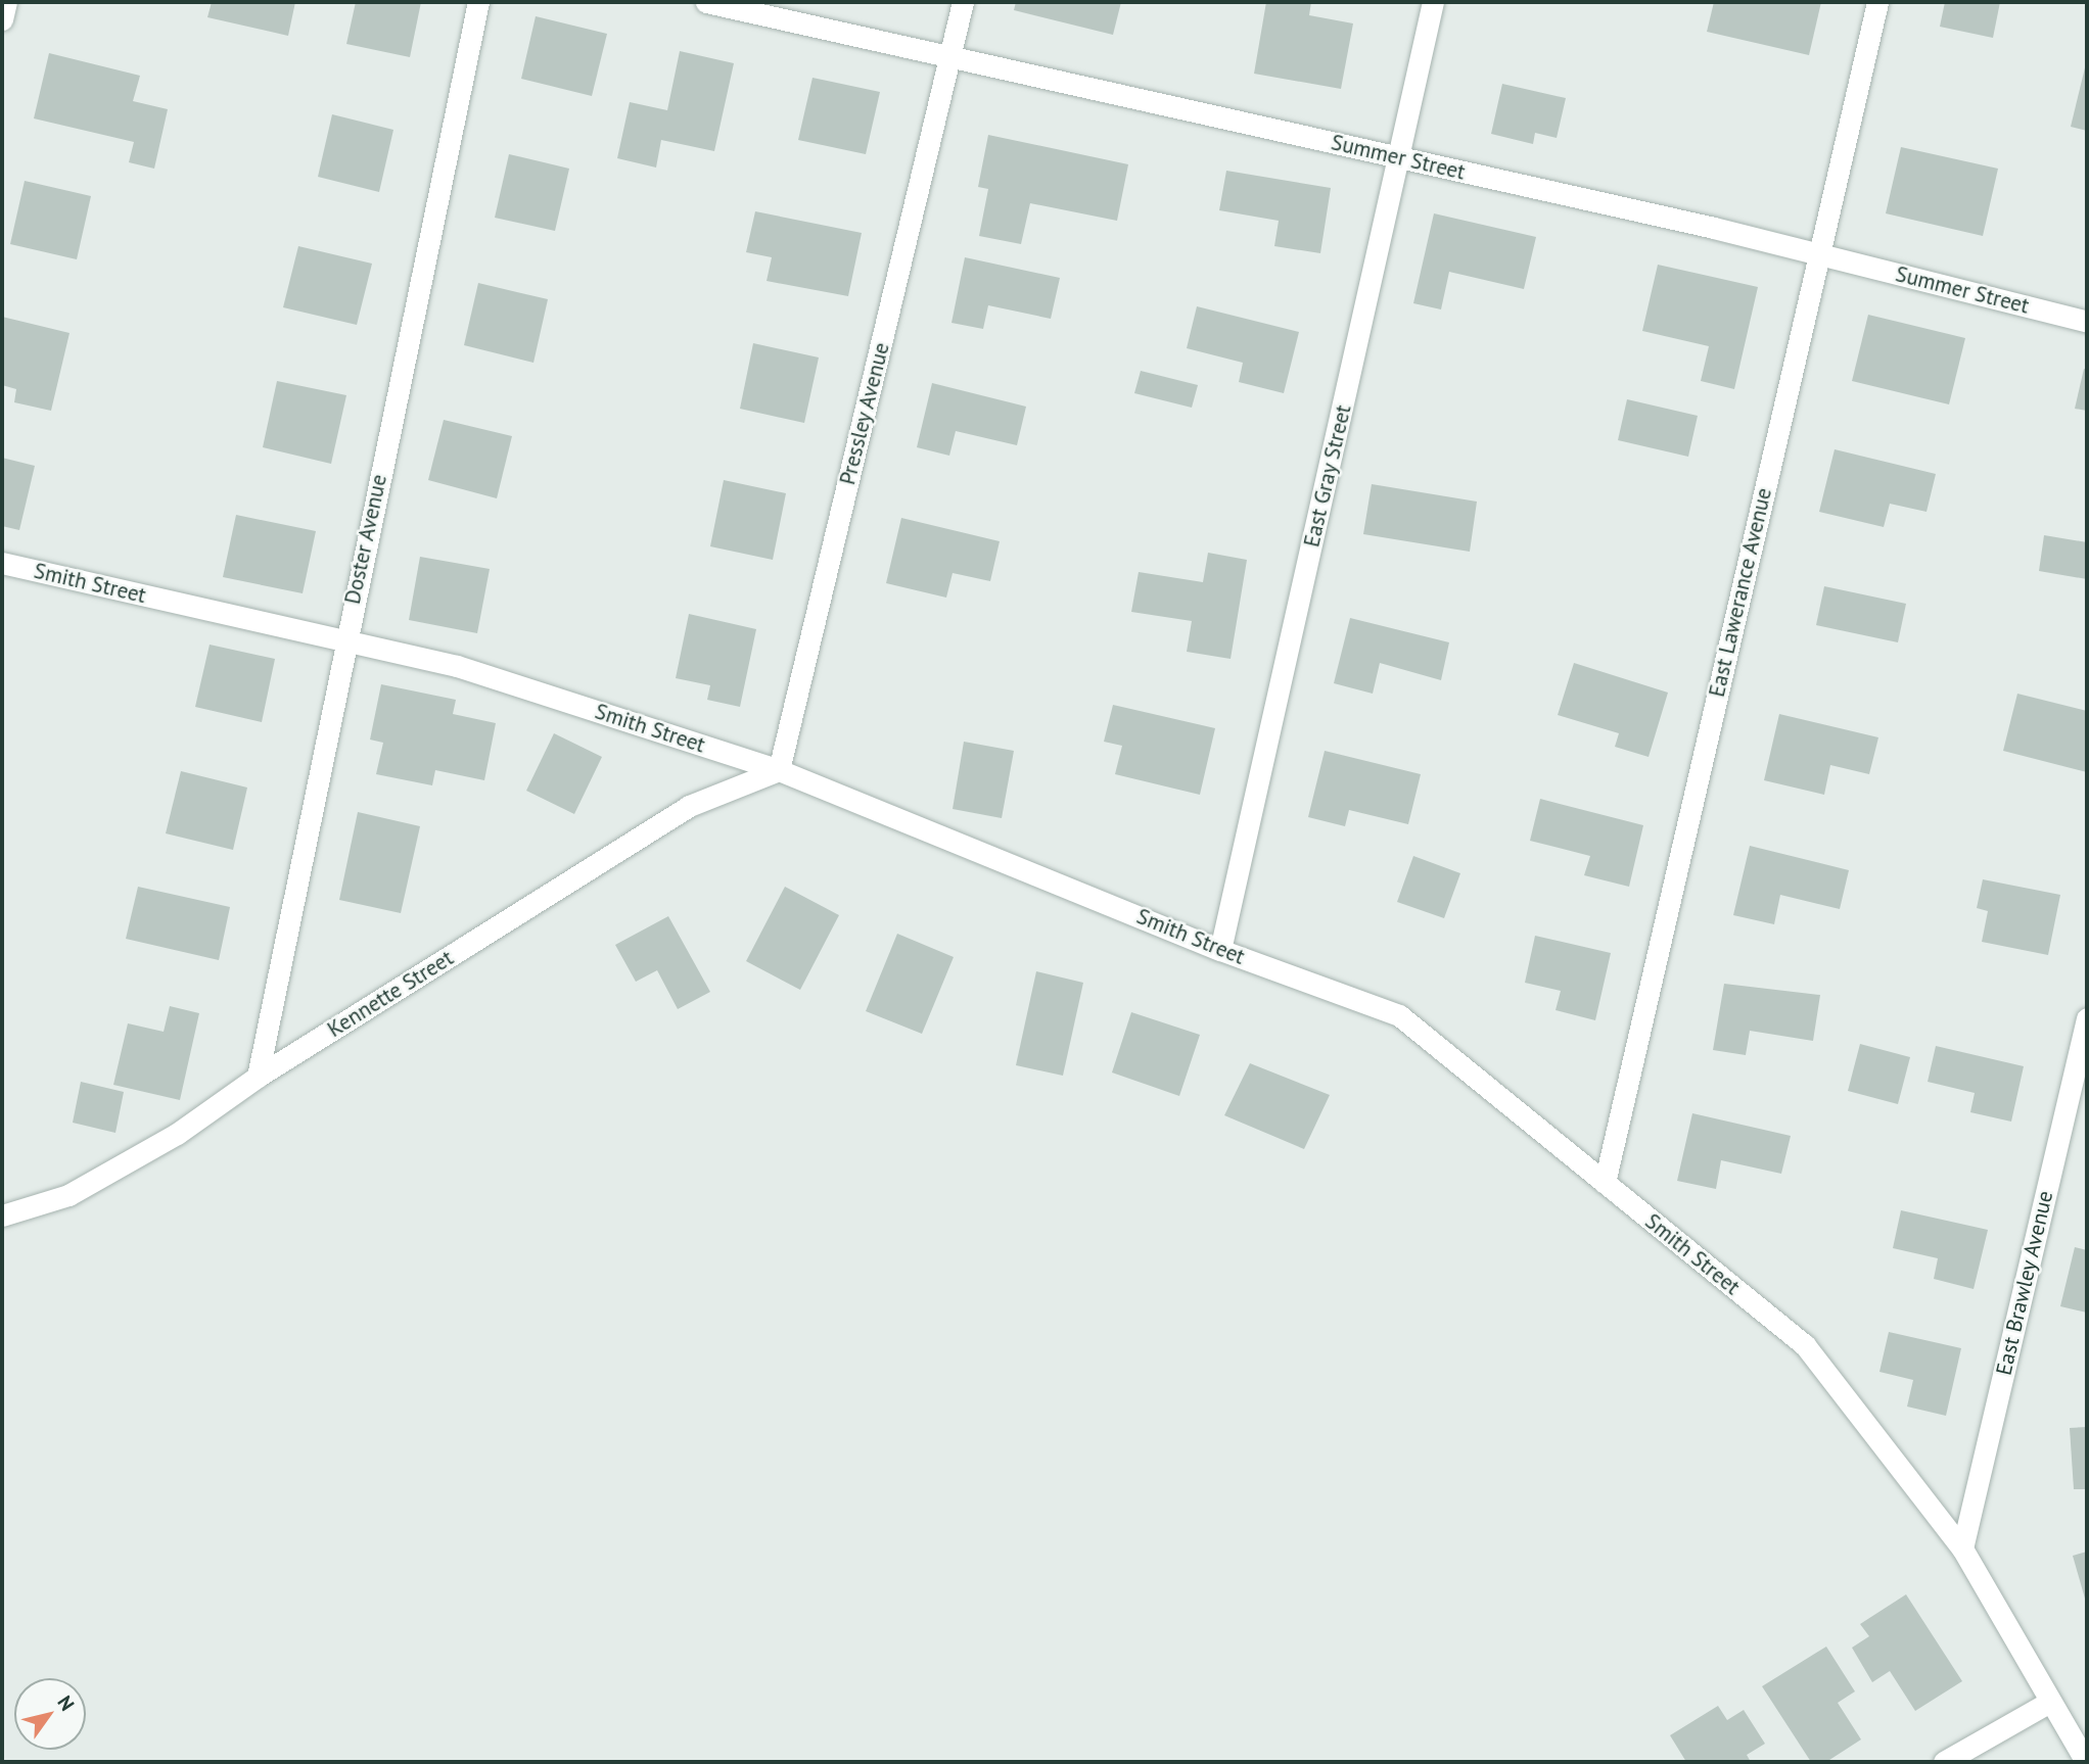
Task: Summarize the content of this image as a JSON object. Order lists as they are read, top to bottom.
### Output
{
  "streets": {
    "street": [
      "Summer Street",
      "Pressley Avenue",
      "East Gray Street",
      "Doster Avenue",
      "Smith Street",
      "East Lawerance Avenue",
      "Kennette Street",
      "East Brawley Avenue"
    ]
  },
  "crossings": [
    ["Summer Street", "Pressley Avenue"],
    ["Summer Street", "East Gray Street"],
    ["Summer Street", "East Lawerance Avenue"],
    ["Pressley Avenue", "Smith Street"],
    ["Pressley Avenue", "Kennette Street"],
    ["East Gray Street", "Smith Street"],
    ["Doster Avenue", "Smith Street"],
    ["Doster Avenue", "Kennette Street"],
    ["Smith Street", "East Lawerance Avenue"],
    ["Smith Street", "Kennette Street"],
    ["Smith Street", "East Brawley Avenue"]
  ],
  "north": "top right"
}
